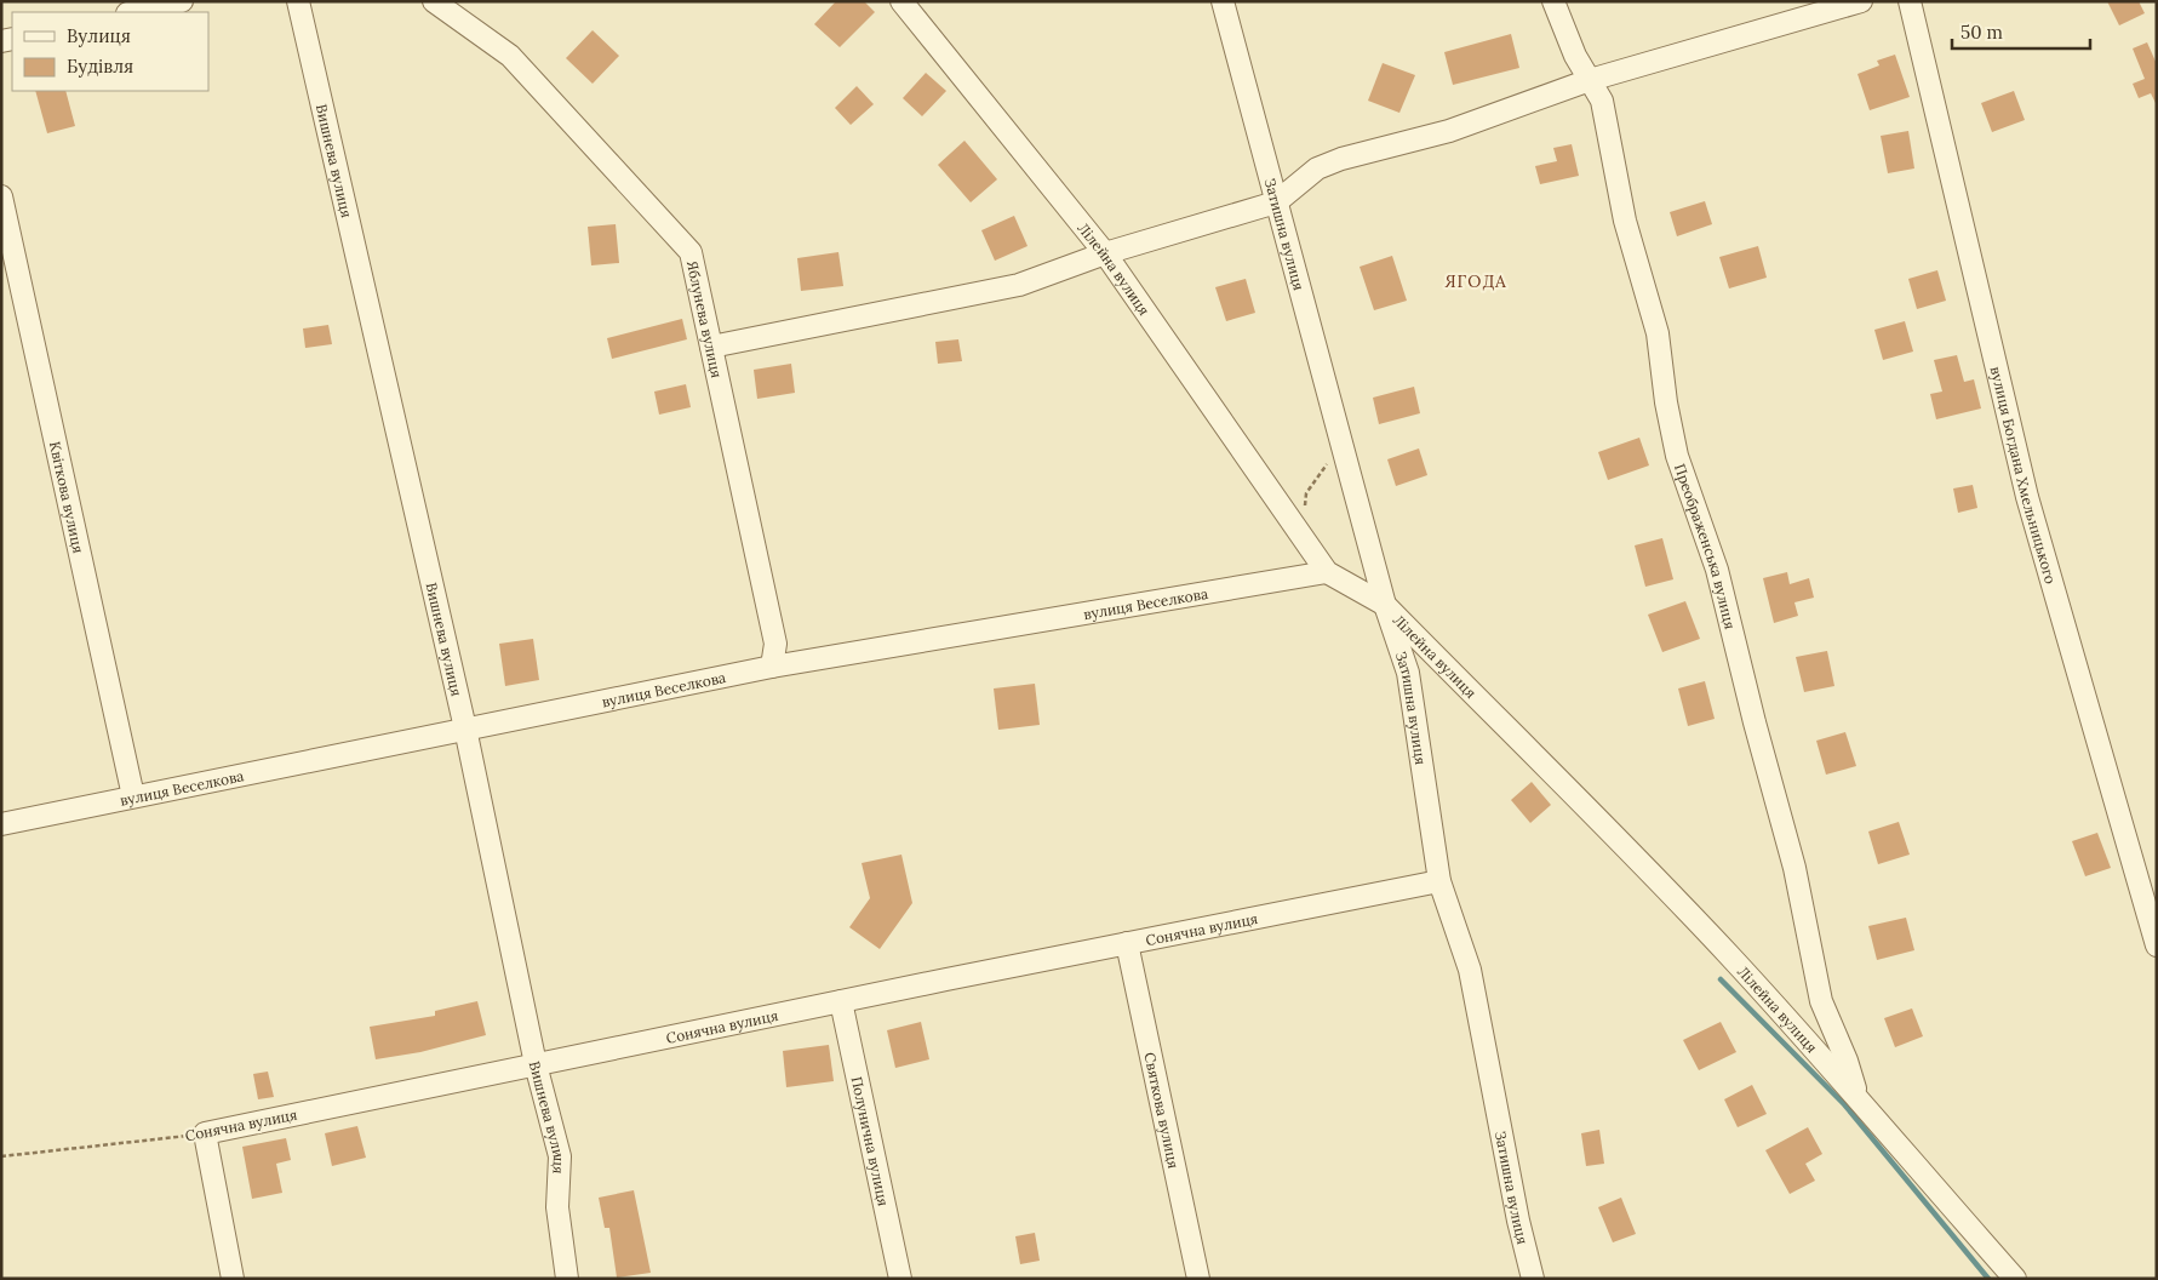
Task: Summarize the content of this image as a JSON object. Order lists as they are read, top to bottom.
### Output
{
  "streets": {
    "street": [
      "Вишнева вулиця",
      "Затишна вулиця",
      "Лілейна вулиця",
      "Яблунева вулиця",
      "вулиця Богдана Хмельницького",
      "Квіткова вулиця",
      "Преображенська вулиця",
      "вулиця Веселкова",
      "Сонячна вулиця",
      "Святкова вулиця",
      "Полунична вулиця"
    ]
  },
  "crossings": [
    ["Вишнева вулиця", "вулиця Веселкова"],
    ["Вишнева вулиця", "Сонячна вулиця"],
    ["Затишна вулиця", "Лілейна вулиця"],
    ["Затишна вулиця", "Сонячна вулиця"],
    ["Лілейна вулиця", "Преображенська вулиця"],
    ["Лілейна вулиця", "вулиця Веселкова"],
    ["Яблунева вулиця", "вулиця Веселкова"],
    ["Квіткова вулиця", "вулиця Веселкова"],
    ["Сонячна вулиця", "Святкова вулиця"],
    ["Сонячна вулиця", "Полунична вулиця"]
  ],
  "districts": ["ЯГОДА"],
  "legend": ["Вулиця", "Будівля"],
  "scale_bar": "50 m"
}
